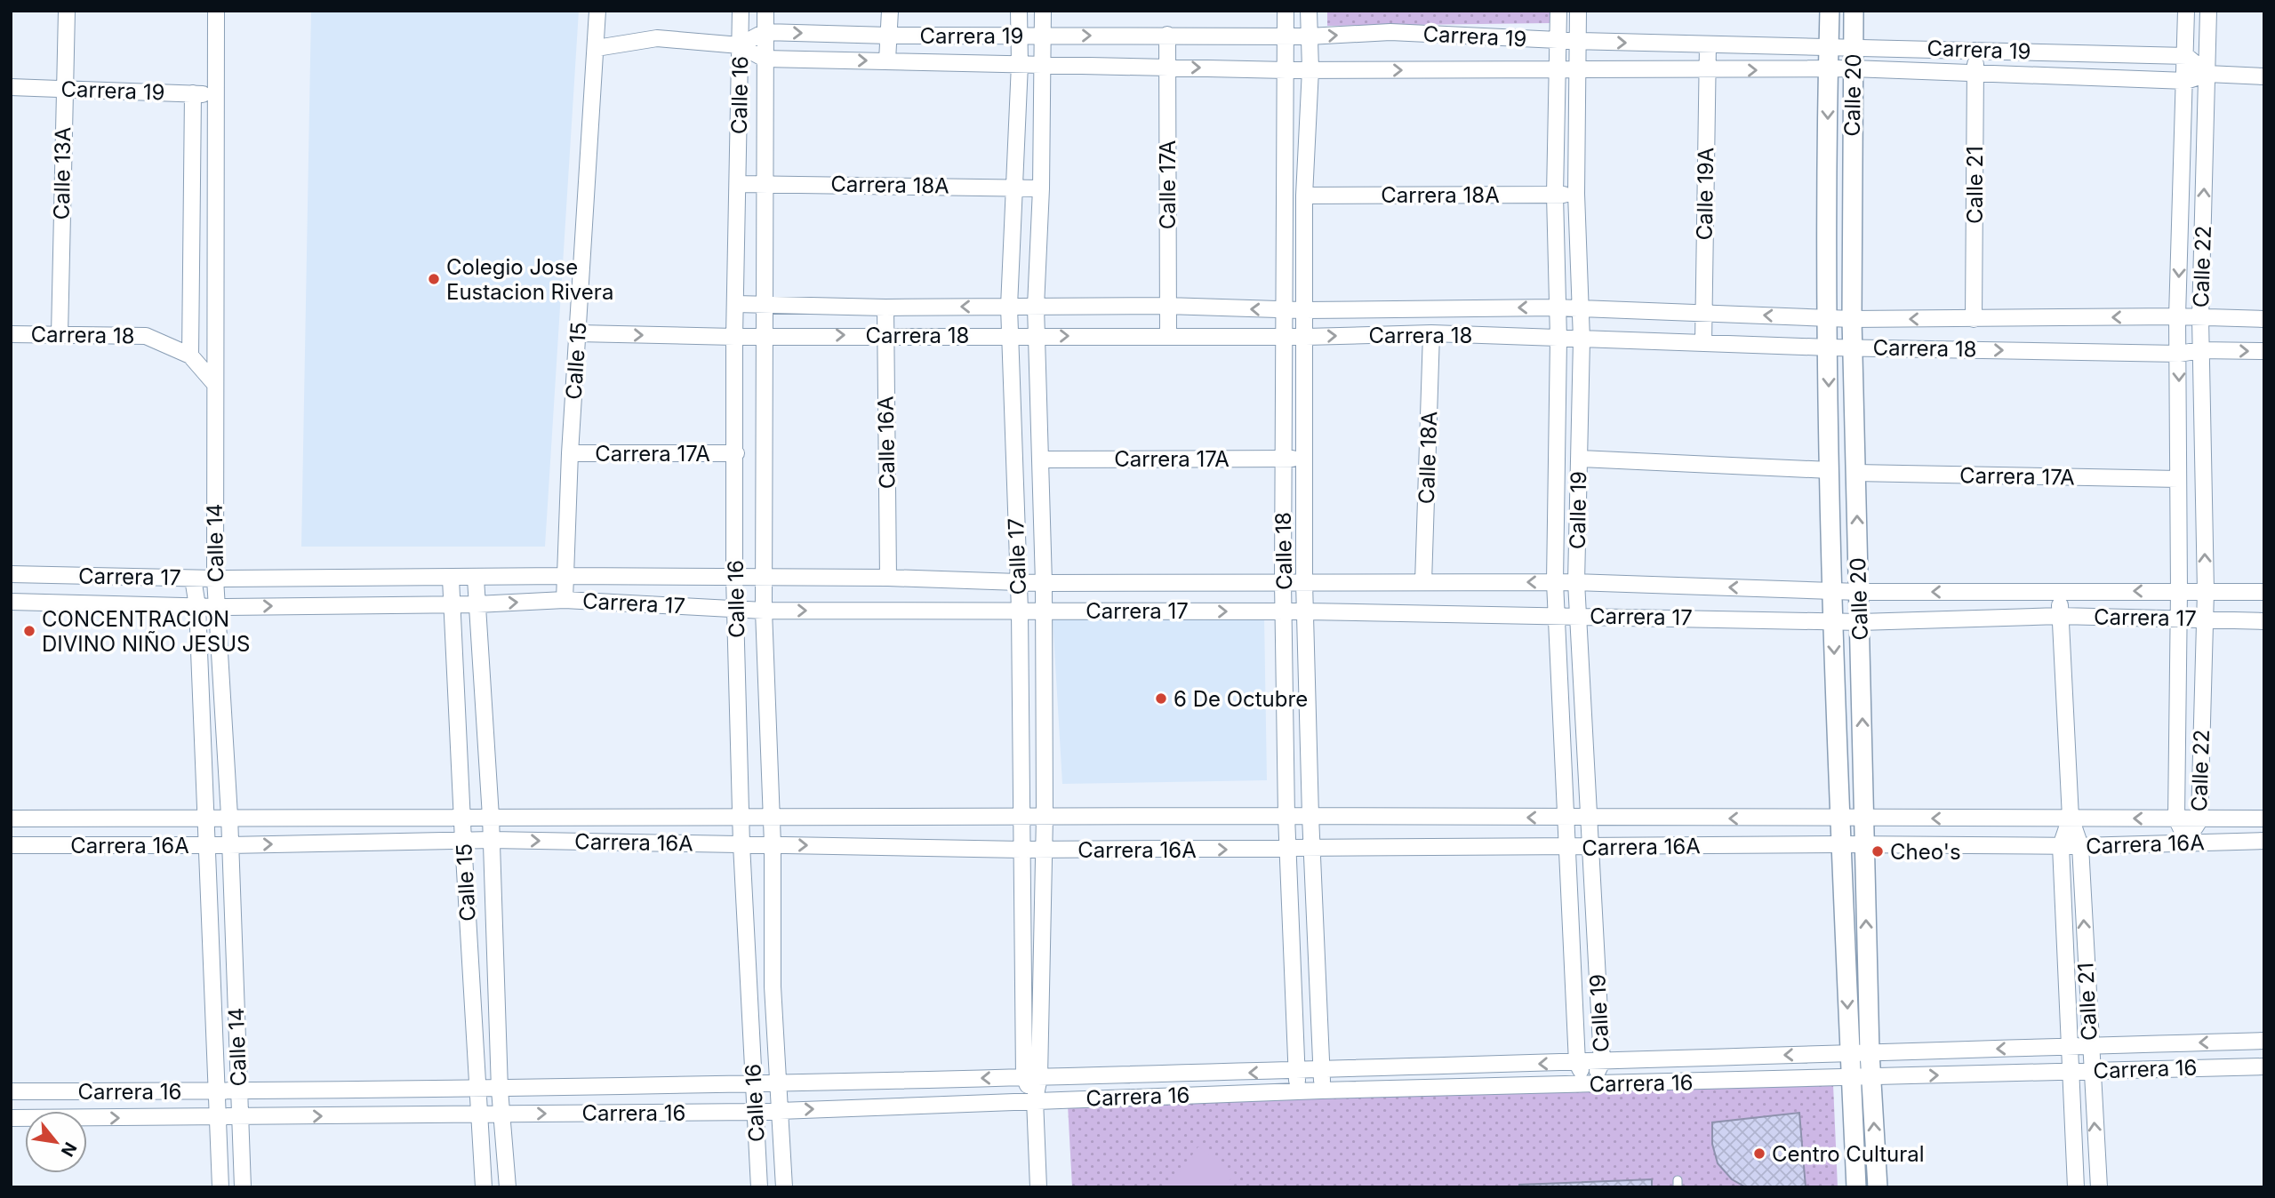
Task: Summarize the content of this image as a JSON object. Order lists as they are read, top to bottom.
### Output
{
  "streets": {
    "street": [
      "Carrera 19",
      "Calle 16",
      "Calle 20",
      "Calle 13A",
      "Carrera 18A",
      "Calle 17A",
      "Calle 21",
      "Calle 19A",
      "Calle 22",
      "Carrera 18",
      "Calle 15",
      "Calle 16A",
      "Carrera 17A",
      "Calle 18A",
      "Calle 19",
      "Calle 14",
      "Calle 18",
      "Calle 17",
      "Carrera 17",
      "Carrera 16A",
      "Carrera 16"
    ]
  },
  "crossings": [
    ["Carrera 19", "Calle 16"],
    ["Carrera 19", "Calle 20"],
    ["Carrera 19", "Calle 13A"],
    ["Carrera 19", "Calle 17A"],
    ["Carrera 19", "Calle 21"],
    ["Carrera 19", "Calle 19A"],
    ["Carrera 19", "Calle 22"],
    ["Carrera 19", "Calle 15"],
    ["Carrera 19", "Calle 19"],
    ["Carrera 19", "Calle 14"],
    ["Carrera 19", "Calle 18"],
    ["Carrera 19", "Calle 17"],
    ["Calle 16", "Carrera 18A"],
    ["Calle 16", "Carrera 18"],
    ["Calle 16", "Carrera 17A"],
    ["Calle 16", "Carrera 17"],
    ["Calle 16", "Carrera 16A"],
    ["Calle 16", "Carrera 16"],
    ["Calle 20", "Carrera 18"],
    ["Calle 20", "Carrera 17A"],
    ["Calle 20", "Carrera 17"],
    ["Calle 20", "Carrera 16A"],
    ["Calle 20", "Carrera 16"],
    ["Calle 13A", "Carrera 18"],
    ["Carrera 18A", "Calle 19"],
    ["Carrera 18A", "Calle 18"],
    ["Carrera 18A", "Calle 17"],
    ["Calle 17A", "Carrera 18"],
    ["Calle 21", "Carrera 18"],
    ["Calle 21", "Carrera 17"],
    ["Calle 21", "Carrera 16A"],
    ["Calle 21", "Carrera 16"],
    ["Calle 19A", "Carrera 18"],
    ["Calle 22", "Carrera 18"],
    ["Calle 22", "Carrera 17A"],
    ["Calle 22", "Carrera 17"],
    ["Calle 22", "Carrera 16A"],
    ["Carrera 18", "Calle 15"],
    ["Carrera 18", "Calle 16A"],
    ["Carrera 18", "Calle 18A"],
    ["Carrera 18", "Calle 19"],
    ["Carrera 18", "Calle 14"],
    ["Carrera 18", "Calle 18"],
    ["Carrera 18", "Calle 17"],
    ["Calle 15", "Carrera 17A"],
    ["Calle 15", "Carrera 17"],
    ["Calle 15", "Carrera 16A"],
    ["Calle 15", "Carrera 16"],
    ["Calle 16A", "Carrera 17"],
    ["Carrera 17A", "Calle 18"],
    ["Carrera 17A", "Calle 17"],
    ["Calle 18A", "Carrera 17"],
    ["Calle 19", "Carrera 17"],
    ["Calle 19", "Carrera 16A"],
    ["Calle 19", "Carrera 16"],
    ["Calle 14", "Carrera 17"],
    ["Calle 14", "Carrera 16A"],
    ["Calle 14", "Carrera 16"],
    ["Calle 18", "Carrera 17"],
    ["Calle 18", "Carrera 16A"],
    ["Calle 18", "Carrera 16"],
    ["Calle 17", "Carrera 17"],
    ["Calle 17", "Carrera 16A"],
    ["Calle 17", "Carrera 16"]
  ],
  "places": [
    "Colegio Jose Eustacion Rivera",
    "CONCENTRACION DIVINO NIÑO JESUS",
    "6 De Octubre",
    "Cheo's",
    "Centro Cultural"
  ],
  "north": "bottom right"
}
